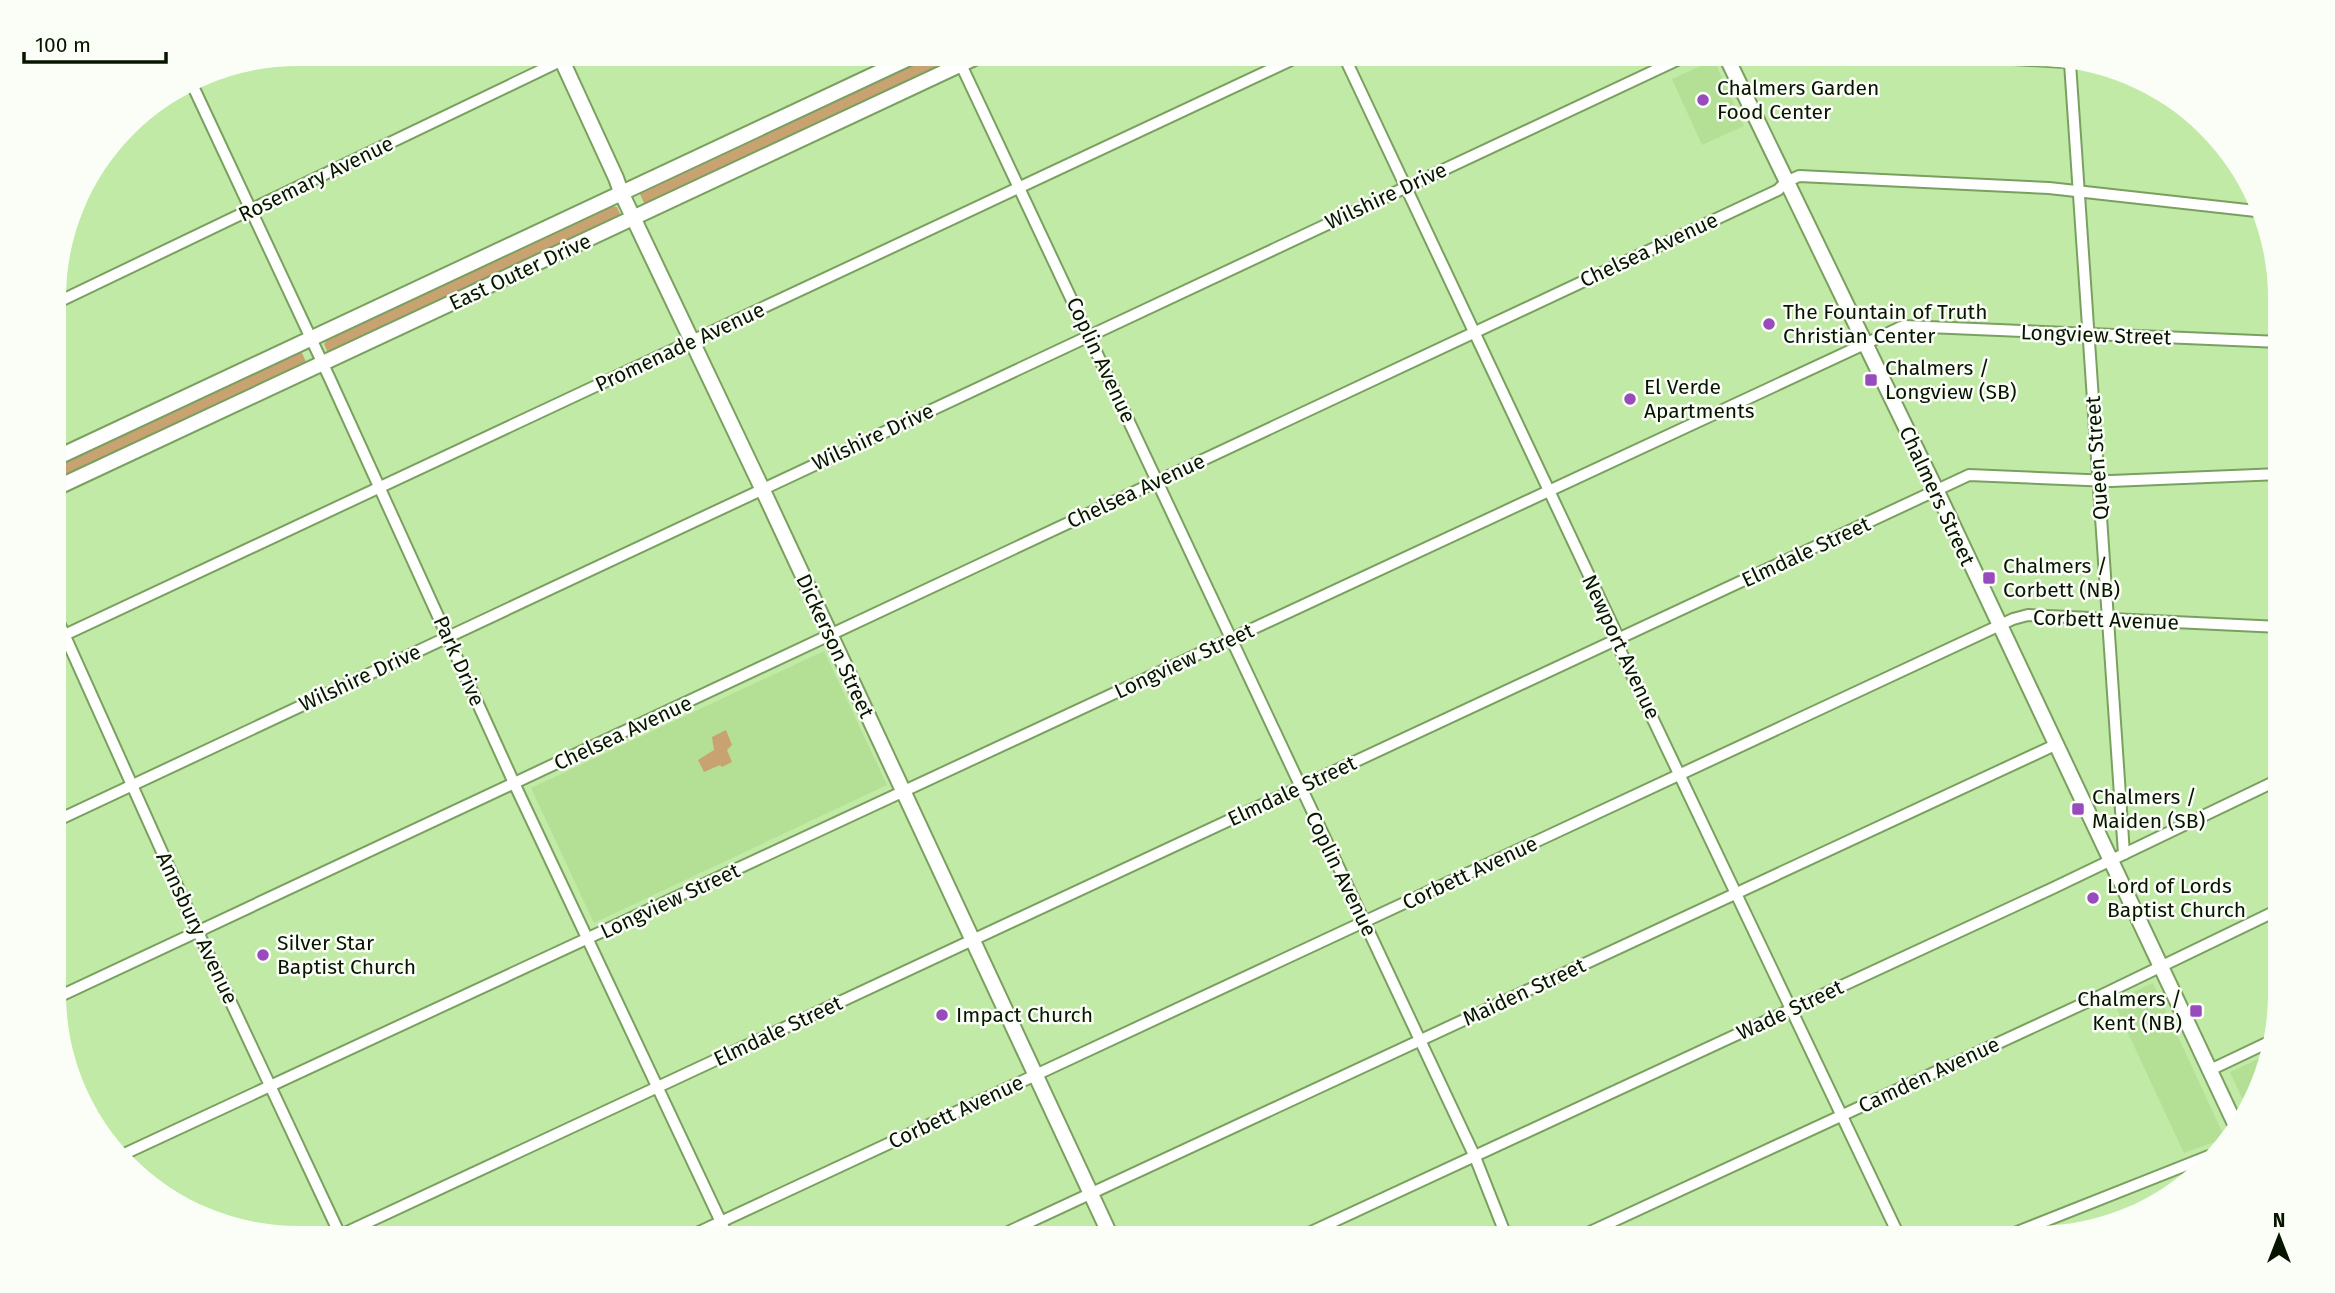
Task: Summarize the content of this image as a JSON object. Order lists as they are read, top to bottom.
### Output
{
  "streets": {
    "street": [
      "Rosemary Avenue",
      "Wilshire Drive",
      "Chelsea Avenue",
      "East Outer Drive",
      "Longview Street",
      "Promenade Avenue",
      "Coplin Avenue",
      "Queen Street",
      "Chalmers Street",
      "Elmdale Street",
      "Corbett Avenue",
      "Dickerson Street",
      "Newport Avenue",
      "Park Drive",
      "Annsbury Avenue",
      "Maiden Street",
      "Wade Street",
      "Camden Avenue"
    ]
  },
  "crossings": [
    ["Rosemary Avenue", "Park Drive"],
    ["Wilshire Drive", "Coplin Avenue"],
    ["Wilshire Drive", "Dickerson Street"],
    ["Wilshire Drive", "Newport Avenue"],
    ["Wilshire Drive", "Park Drive"],
    ["Wilshire Drive", "Annsbury Avenue"],
    ["Chelsea Avenue", "Coplin Avenue"],
    ["Chelsea Avenue", "Queen Street"],
    ["Chelsea Avenue", "Chalmers Street"],
    ["Chelsea Avenue", "Dickerson Street"],
    ["Chelsea Avenue", "Newport Avenue"],
    ["Chelsea Avenue", "Park Drive"],
    ["Chelsea Avenue", "Annsbury Avenue"],
    ["East Outer Drive", "Dickerson Street"],
    ["East Outer Drive", "Park Drive"],
    ["Longview Street", "Coplin Avenue"],
    ["Longview Street", "Queen Street"],
    ["Longview Street", "Chalmers Street"],
    ["Longview Street", "Dickerson Street"],
    ["Longview Street", "Newport Avenue"],
    ["Longview Street", "Park Drive"],
    ["Longview Street", "Annsbury Avenue"],
    ["Promenade Avenue", "Coplin Avenue"],
    ["Promenade Avenue", "Dickerson Street"],
    ["Promenade Avenue", "Park Drive"],
    ["Coplin Avenue", "Elmdale Street"],
    ["Coplin Avenue", "Corbett Avenue"],
    ["Coplin Avenue", "Maiden Street"],
    ["Coplin Avenue", "Wade Street"],
    ["Queen Street", "Chalmers Street"],
    ["Queen Street", "Elmdale Street"],
    ["Queen Street", "Corbett Avenue"],
    ["Queen Street", "Wade Street"],
    ["Chalmers Street", "Elmdale Street"],
    ["Chalmers Street", "Corbett Avenue"],
    ["Chalmers Street", "Maiden Street"],
    ["Chalmers Street", "Wade Street"],
    ["Chalmers Street", "Camden Avenue"],
    ["Elmdale Street", "Dickerson Street"],
    ["Elmdale Street", "Newport Avenue"],
    ["Elmdale Street", "Park Drive"],
    ["Corbett Avenue", "Dickerson Street"],
    ["Corbett Avenue", "Newport Avenue"],
    ["Corbett Avenue", "Park Drive"],
    ["Dickerson Street", "Maiden Street"],
    ["Newport Avenue", "Maiden Street"],
    ["Newport Avenue", "Wade Street"],
    ["Newport Avenue", "Camden Avenue"]
  ],
  "places": {
    "other": [
      "Chalmers Garden Food Center",
      "The Fountain of Truth Christian Center",
      "El Verde Apartments",
      "Lord of Lords Baptist Church",
      "Silver Star Baptist Church",
      "Impact Church"
    ],
    "transit": [
      "Chalmers / Longview (SB)",
      "Chalmers / Corbett (NB)",
      "Chalmers / Maiden (SB)",
      "Chalmers / Kent (NB)"
    ]
  },
  "scale_bar": "100 m",
  "north": "top"
}
